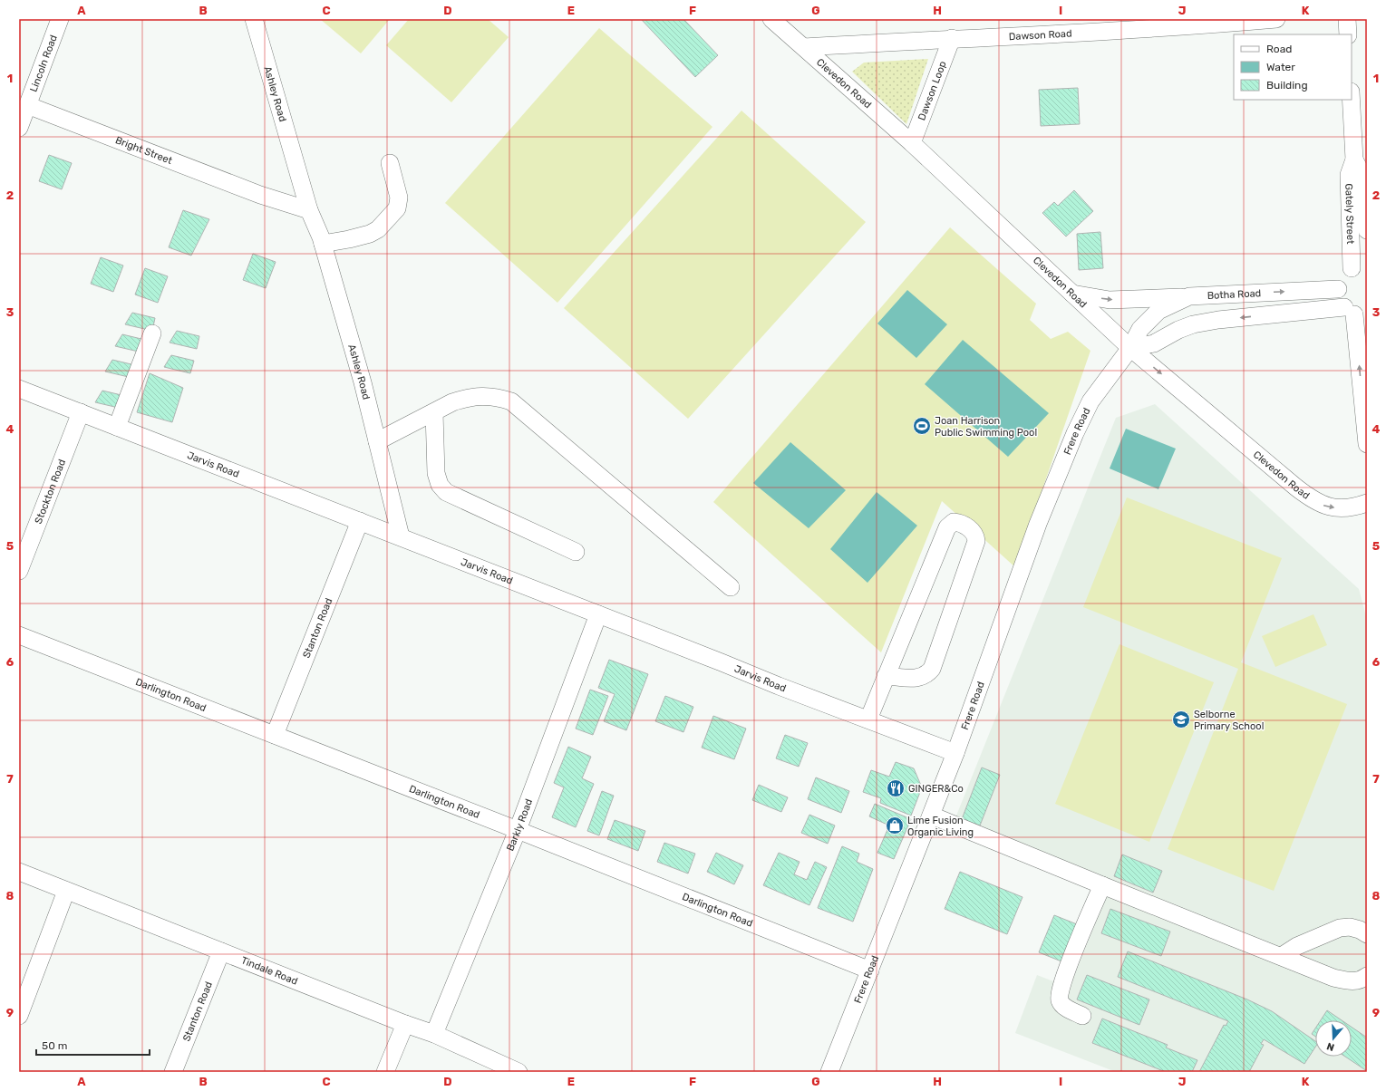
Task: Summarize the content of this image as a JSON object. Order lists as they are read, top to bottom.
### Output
{
  "streets": {
    "street": [
      "Dawson Road",
      "Lincoln Road",
      "Clevedon Road",
      "Dawson Loop",
      "Ashley Road",
      "Bright Street",
      "Gately Street",
      "Botha Road",
      "Frere Road",
      "Jarvis Road",
      "Stockton Road",
      "Stanton Road",
      "Darlington Road",
      "Barkly Road",
      "Tindale Road"
    ]
  },
  "crossings": [
    ["Dawson Road", "Clevedon Road"],
    ["Dawson Road", "Dawson Loop"],
    ["Lincoln Road", "Bright Street"],
    ["Clevedon Road", "Dawson Loop"],
    ["Clevedon Road", "Frere Road"],
    ["Ashley Road", "Bright Street"],
    ["Ashley Road", "Jarvis Road"],
    ["Botha Road", "Frere Road"],
    ["Frere Road", "Jarvis Road"],
    ["Frere Road", "Darlington Road"],
    ["Jarvis Road", "Stockton Road"],
    ["Jarvis Road", "Stanton Road"],
    ["Jarvis Road", "Barkly Road"],
    ["Stanton Road", "Darlington Road"],
    ["Stanton Road", "Tindale Road"],
    ["Darlington Road", "Barkly Road"],
    ["Barkly Road", "Tindale Road"]
  ],
  "one_way": ["Clevedon Road"],
  "places": {
    "sports": ["Joan Harrison Public Swimming Pool"],
    "school or university": ["Selborne Primary School"],
    "restaurant": ["GINGER&Co"],
    "shop": ["Lime Fusion Organic Living"]
  },
  "legend": ["Road", "Water", "Building"],
  "scale_bar": "50 m",
  "north": "bottom",
  "grid": {
    "columns": [
      "A",
      "B",
      "C",
      "D",
      "E",
      "F",
      "G",
      "H",
      "I",
      "J",
      "K"
    ],
    "rows": [
      "1",
      "2",
      "3",
      "4",
      "5",
      "6",
      "7",
      "8",
      "9"
    ]
  }
}
